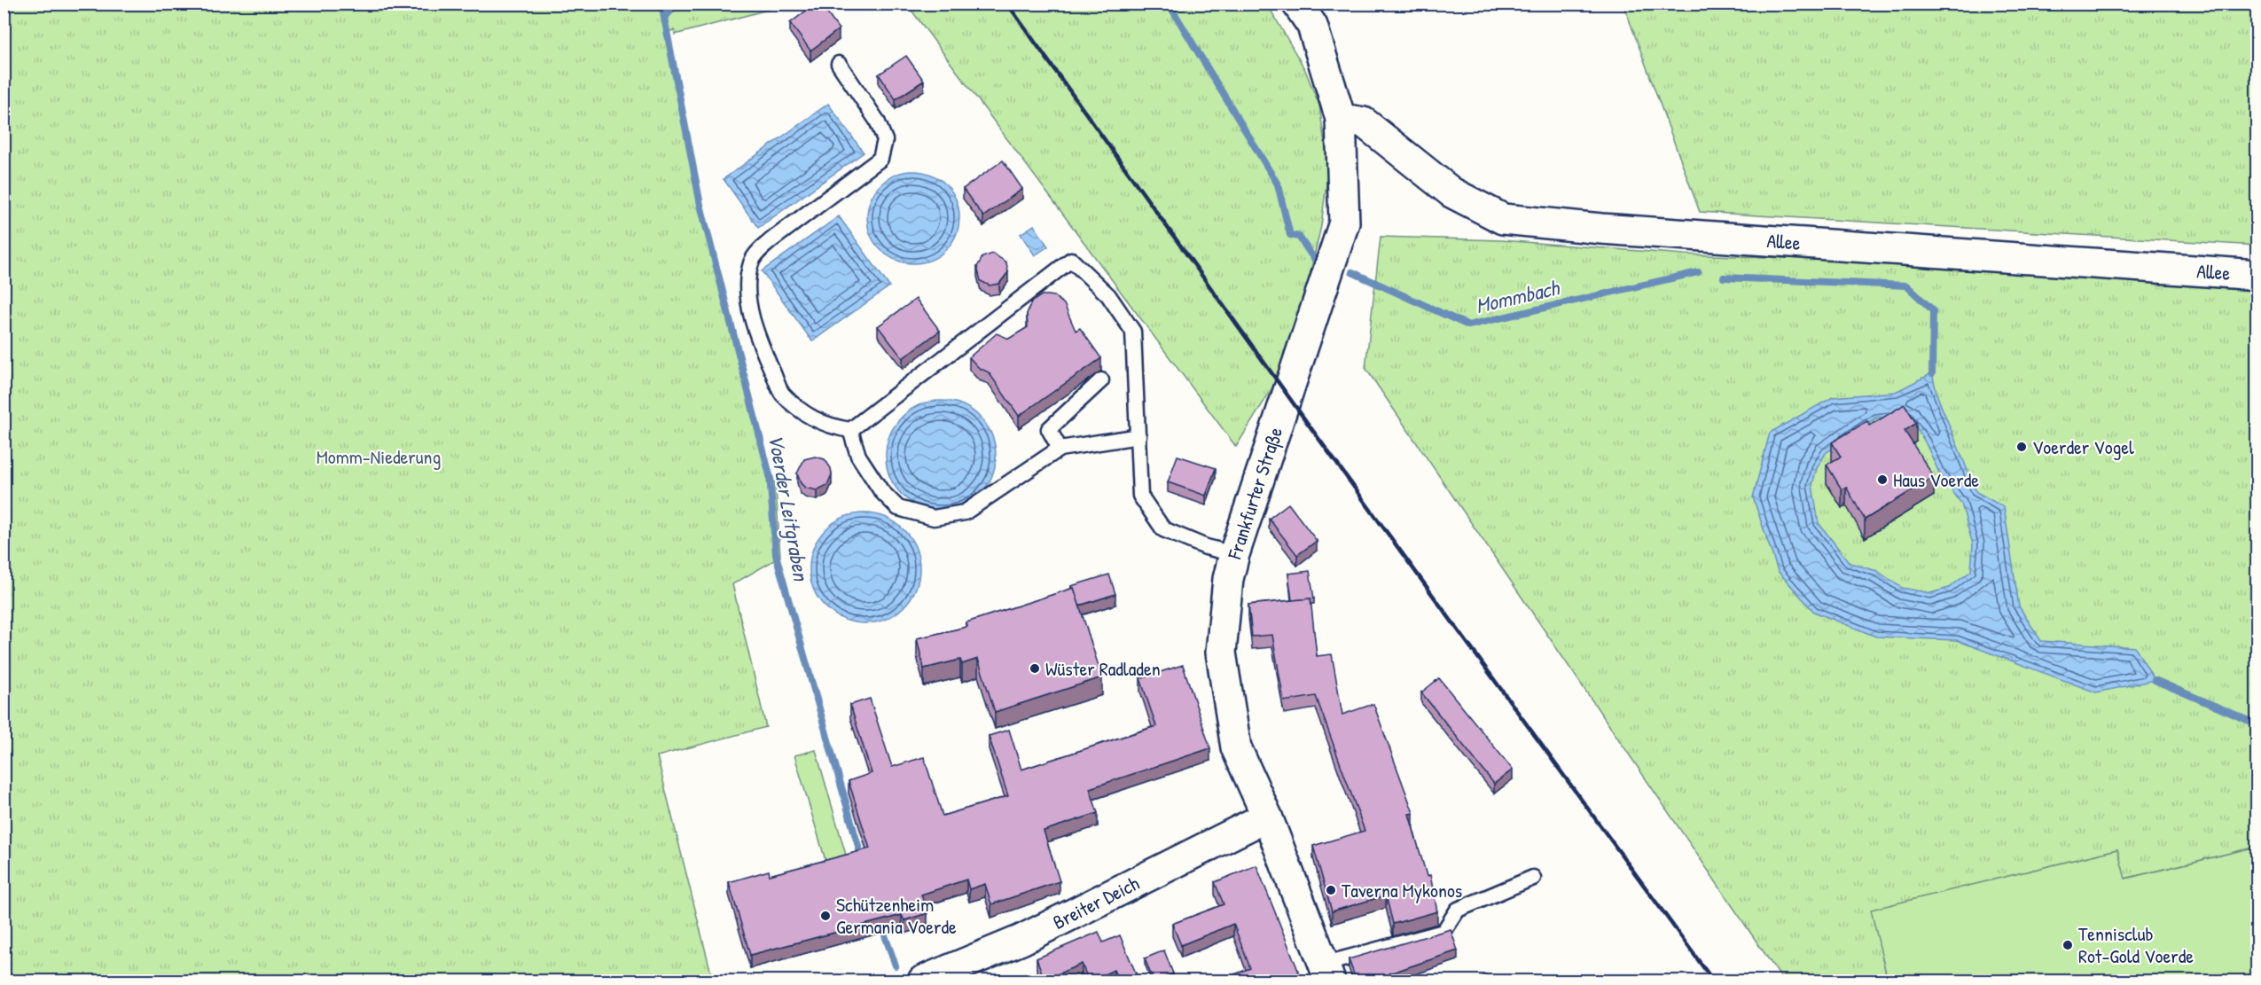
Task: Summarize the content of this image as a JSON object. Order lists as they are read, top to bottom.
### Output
{
  "streets": {
    "street": ["Allee", "Frankfurter Straße", "Breiter Deich"]
  },
  "crossings": [
    ["Allee", "Frankfurter Straße"],
    ["Frankfurter Straße", "Breiter Deich"]
  ],
  "water": ["Mommbach", "Voerder Leitgraben"],
  "parks": ["Momm-Niederung"],
  "places": [
    "Voerder Vogel",
    "Haus Voerde",
    "Wüster Radladen",
    "Taverna Mykonos",
    "Schützenheim Germania Voerde",
    "Tennisclub Rot-Gold Voerde"
  ]
}
